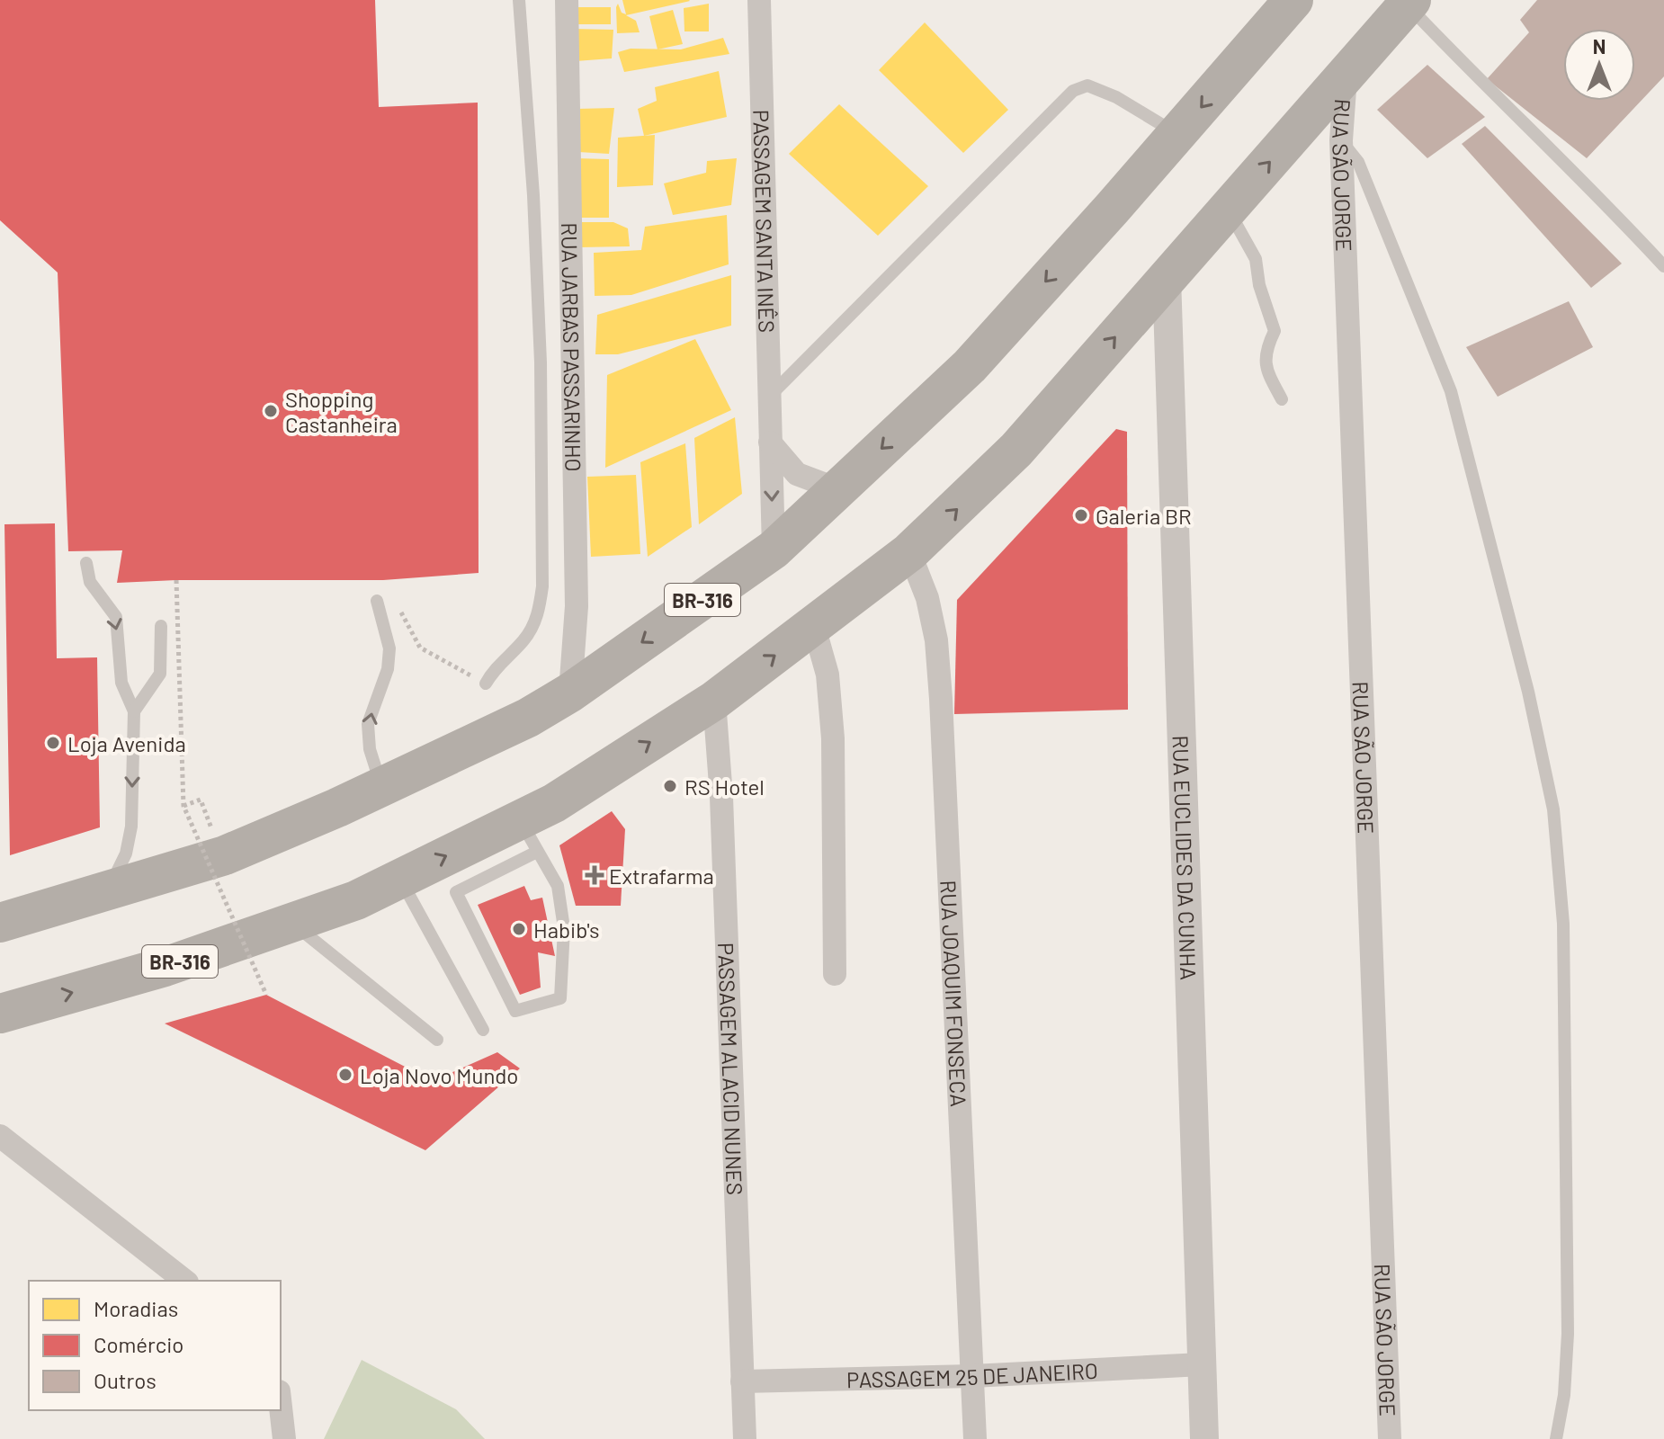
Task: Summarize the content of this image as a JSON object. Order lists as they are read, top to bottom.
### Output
{
  "streets": {
    "highway": ["BR-316"],
    "street": [
      "RUA SÃO JORGE",
      "PASSAGEM SANTA INÊS",
      "RUA JARBAS PASSARINHO",
      "RUA EUCLIDES DA CUNHA",
      "RUA JOAQUIM FONSECA",
      "PASSAGEM ALACID NUNES",
      "PASSAGEM 25 DE JANEIRO"
    ]
  },
  "crossings": [
    ["RUA SÃO JORGE", "BR-316"],
    ["PASSAGEM SANTA INÊS", "BR-316"],
    ["RUA JARBAS PASSARINHO", "BR-316"],
    ["BR-316", "RUA EUCLIDES DA CUNHA"],
    ["BR-316", "RUA JOAQUIM FONSECA"],
    ["BR-316", "PASSAGEM ALACID NUNES"],
    ["RUA EUCLIDES DA CUNHA", "PASSAGEM 25 DE JANEIRO"],
    ["RUA JOAQUIM FONSECA", "PASSAGEM 25 DE JANEIRO"],
    ["PASSAGEM ALACID NUNES", "PASSAGEM 25 DE JANEIRO"]
  ],
  "places": {
    "other": [
      "Shopping Castanheira",
      "Galeria BR",
      "Loja Avenida",
      "RS Hotel",
      "Habib's",
      "Loja Novo Mundo"
    ],
    "health": ["Extrafarma"]
  },
  "legend": ["Moradias", "Comércio", "Outros"],
  "north": "top"
}
